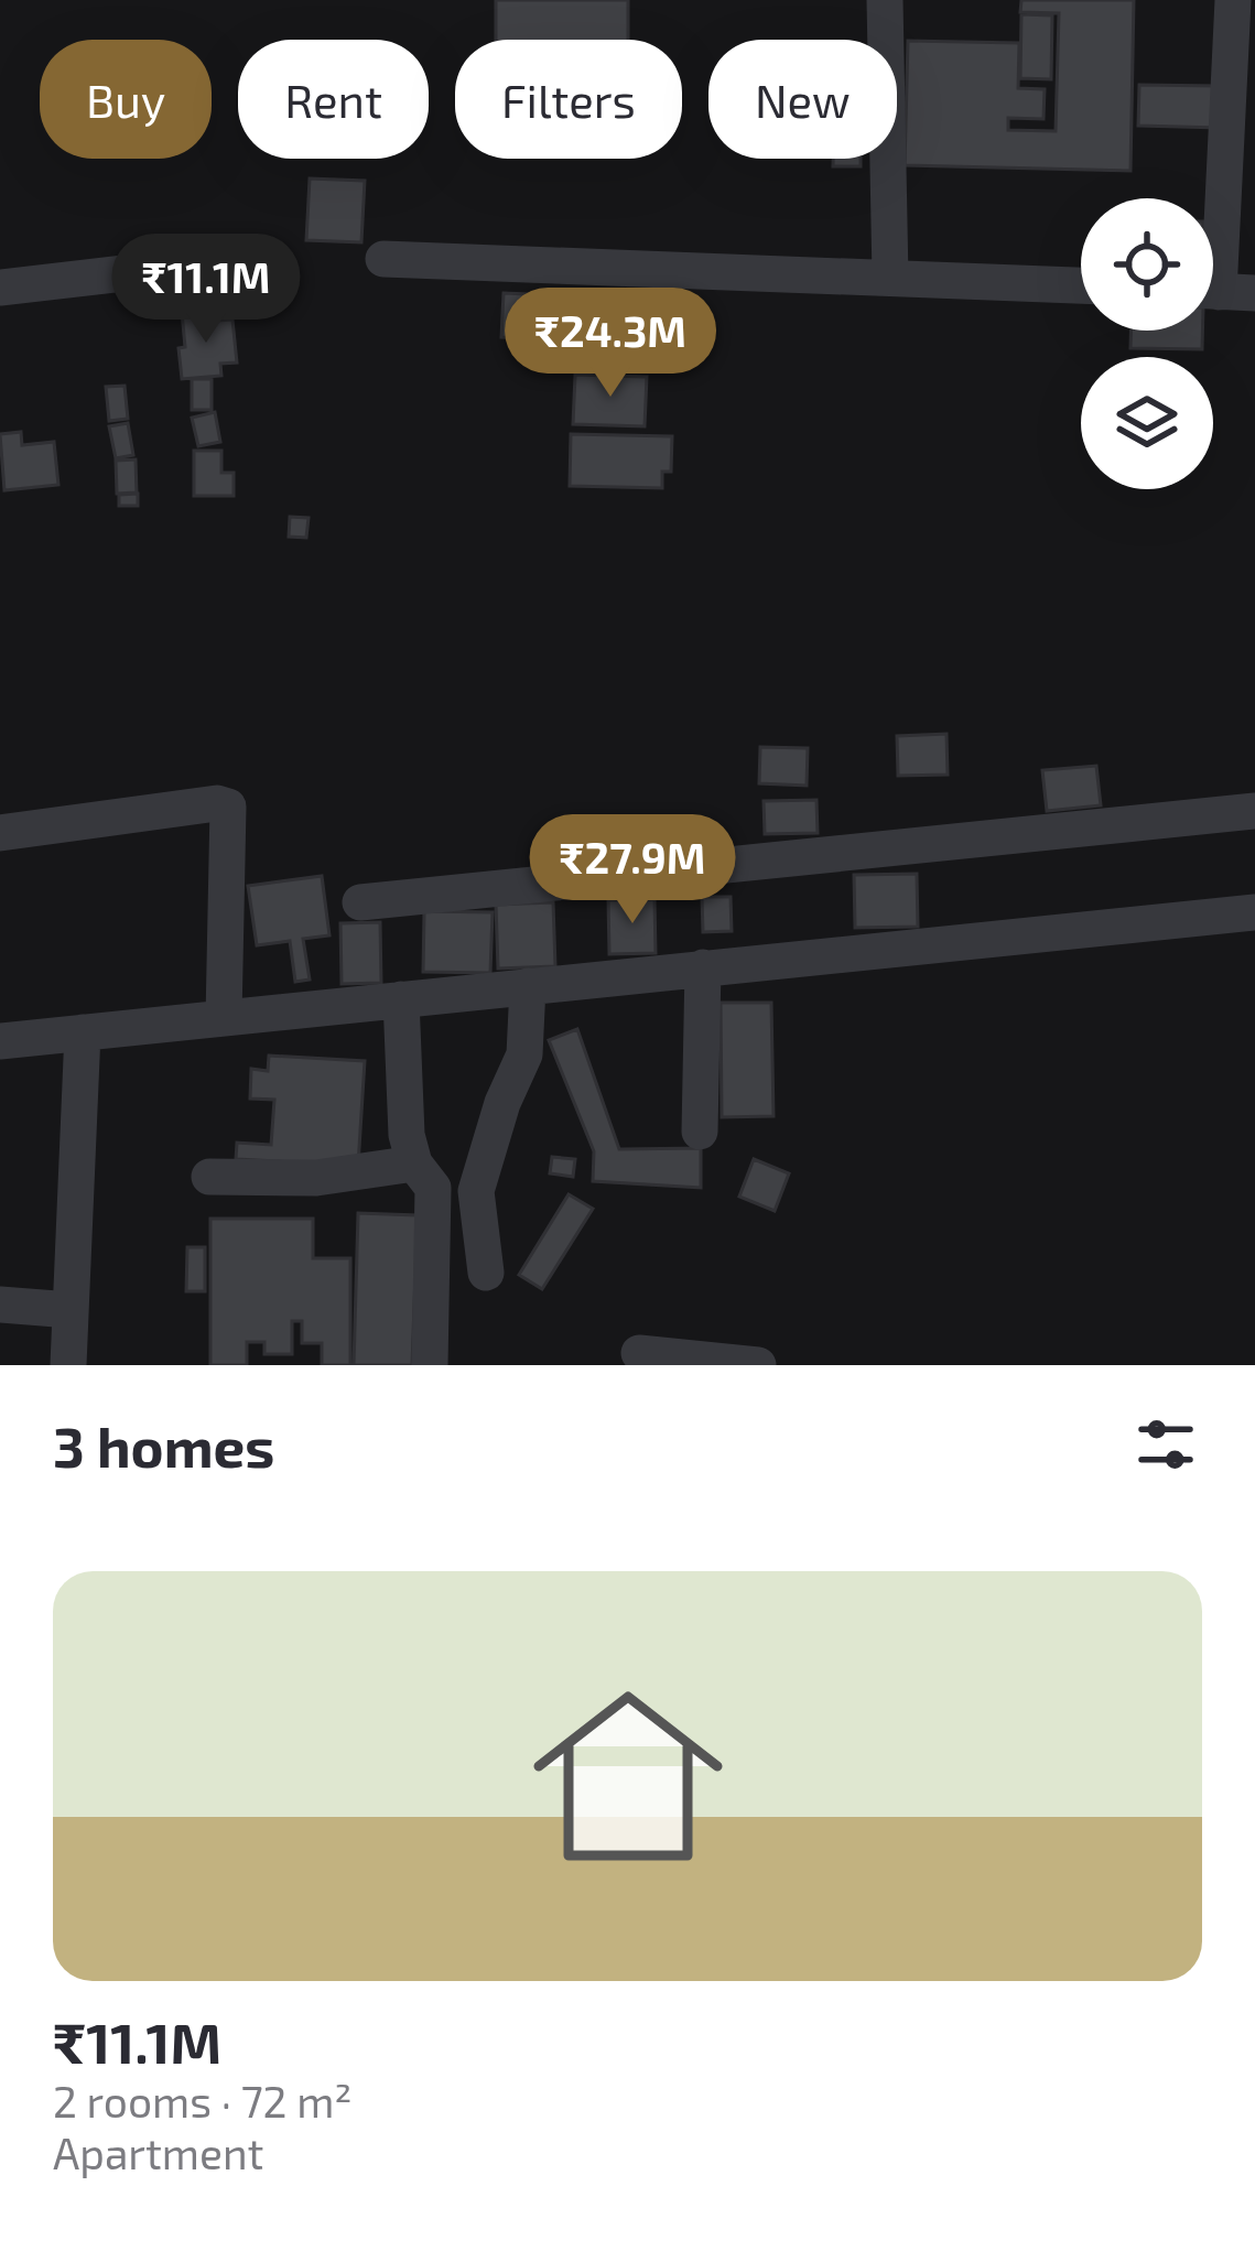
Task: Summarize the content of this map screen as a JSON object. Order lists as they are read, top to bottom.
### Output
{
  "page": {
    "chip": [
      "Buy",
      "Rent",
      "Filters",
      "New"
    ],
    "price": ["₹11.1M", "₹24.3M", "₹27.9M"],
    "heading": "3 homes",
    "list": [
      {
        "name": "₹11.1M",
        "note": "2 rooms · 72 m² · Apartment"
      }
    ]
  }
}
